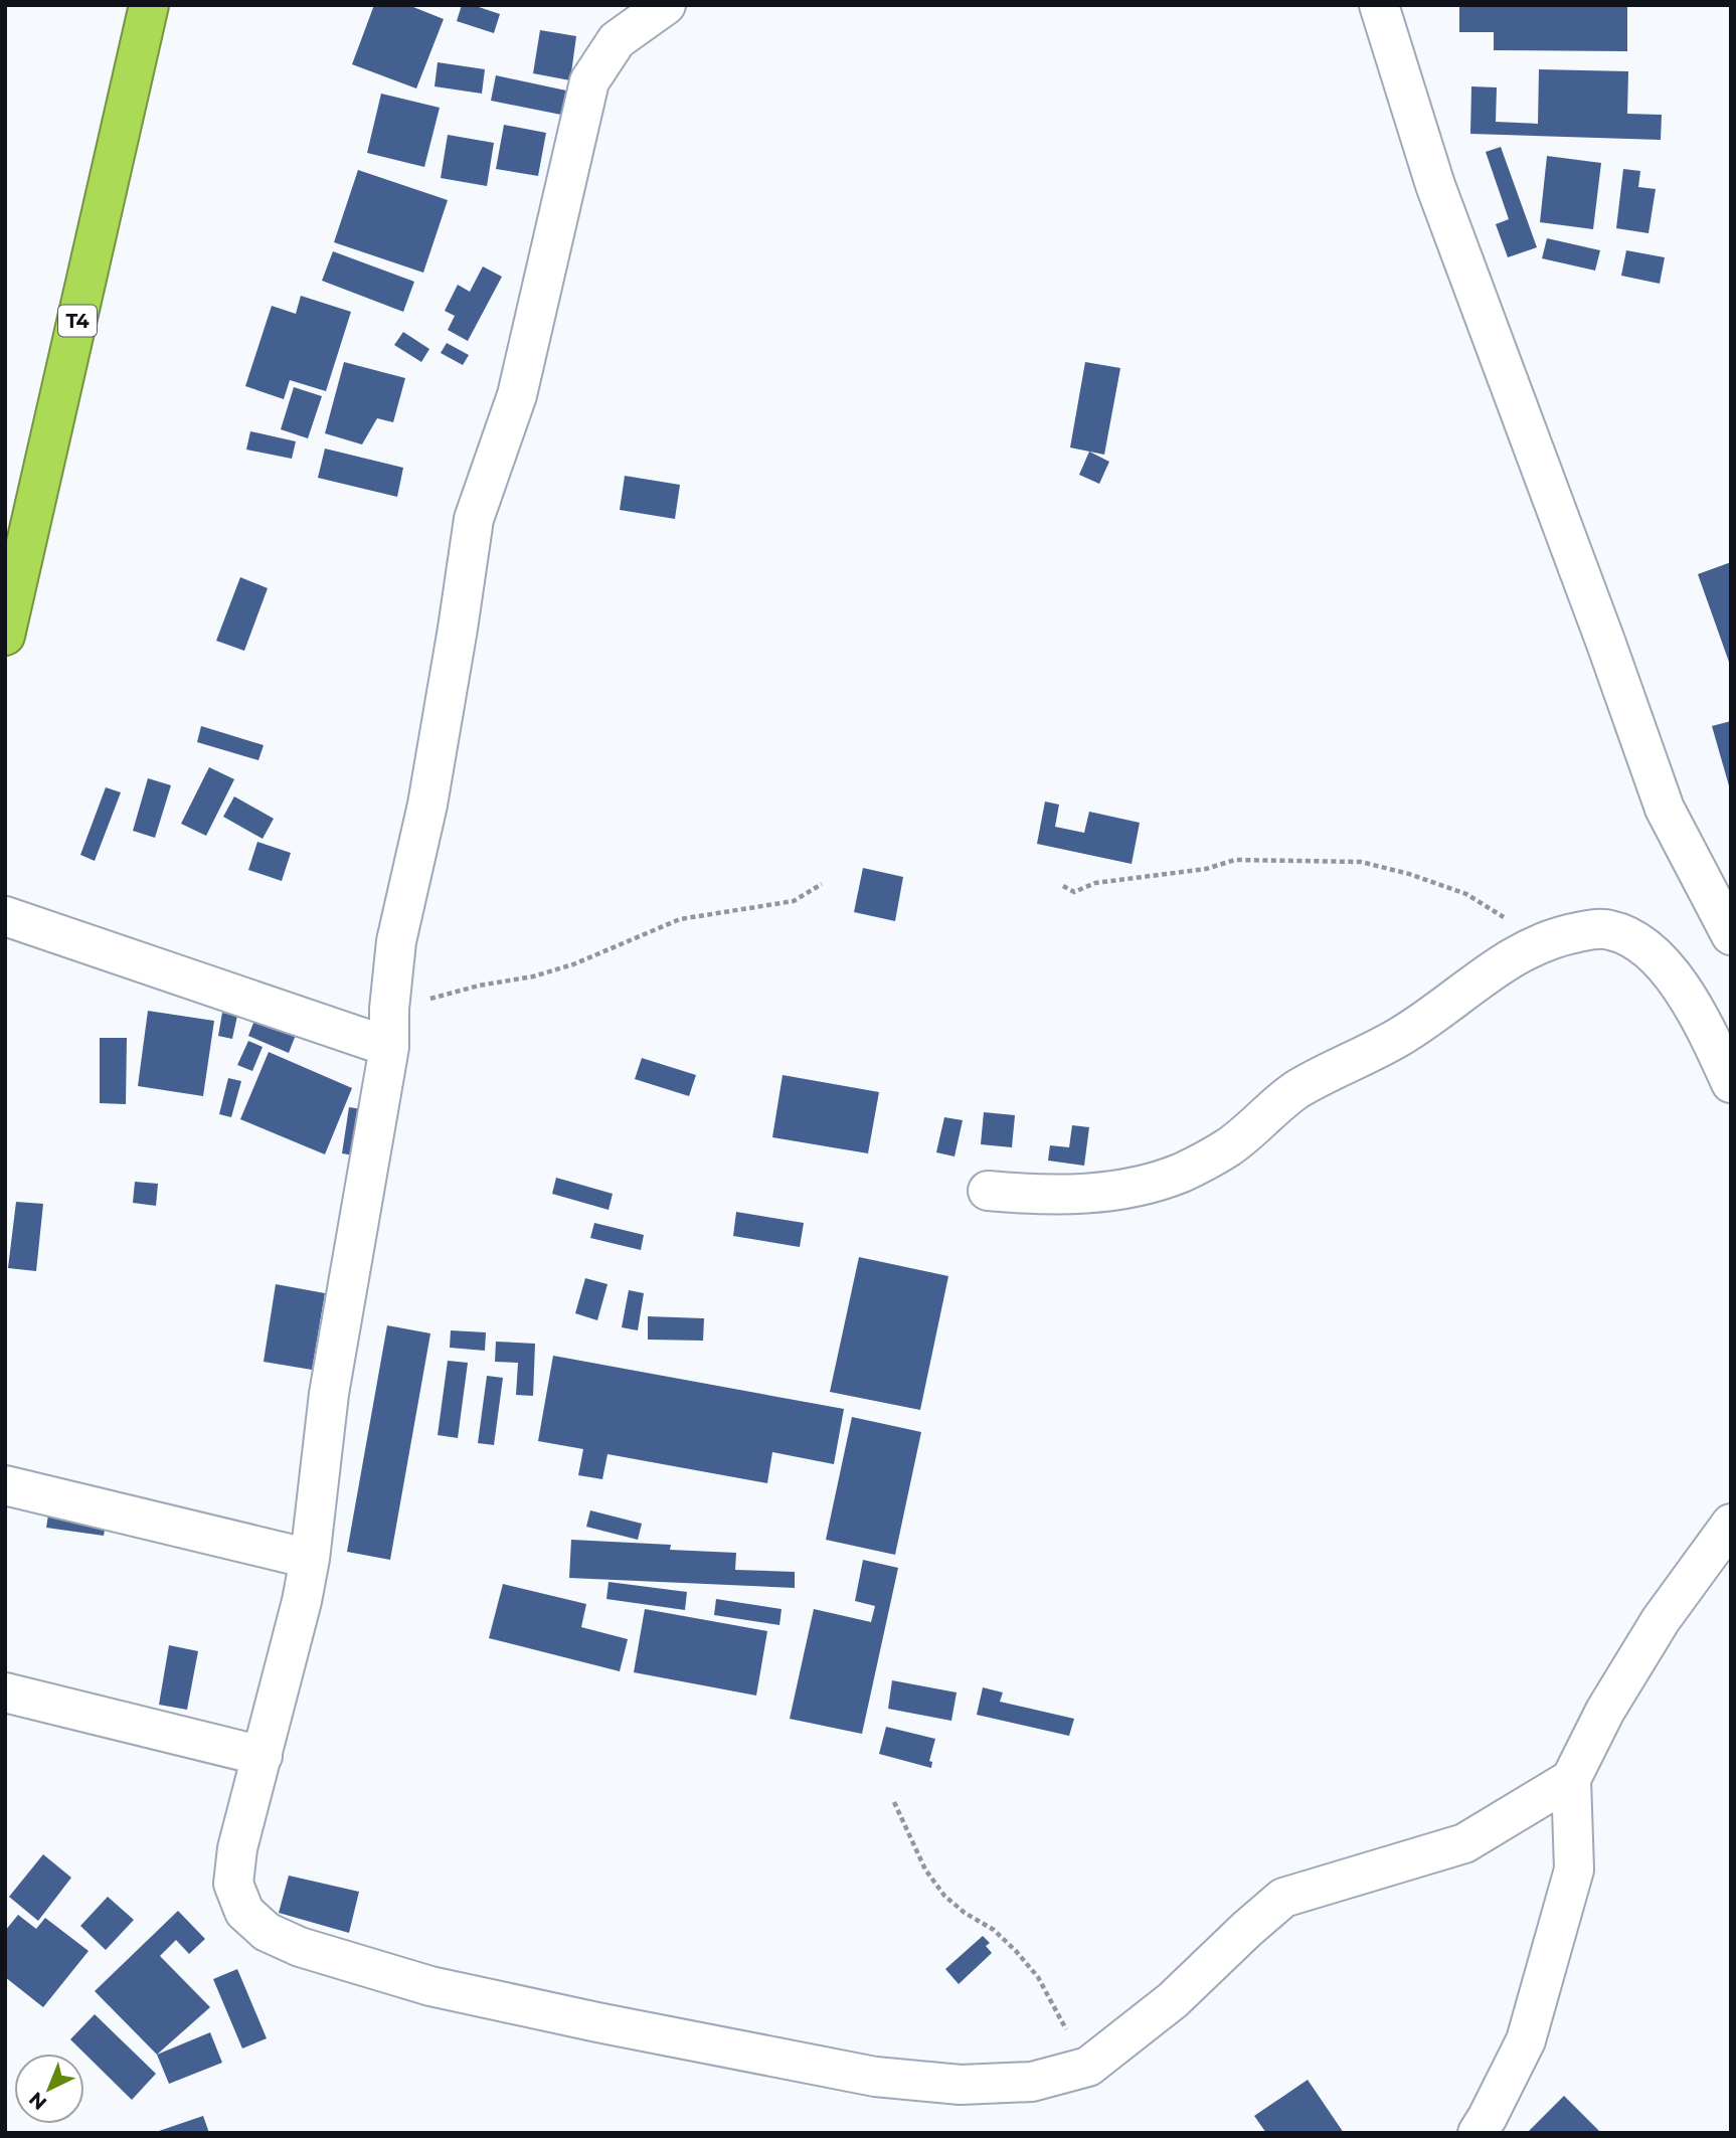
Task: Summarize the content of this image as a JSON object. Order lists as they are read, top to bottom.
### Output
{
  "streets": {
    "highway": ["T4"]
  },
  "north": "bottom left"
}
